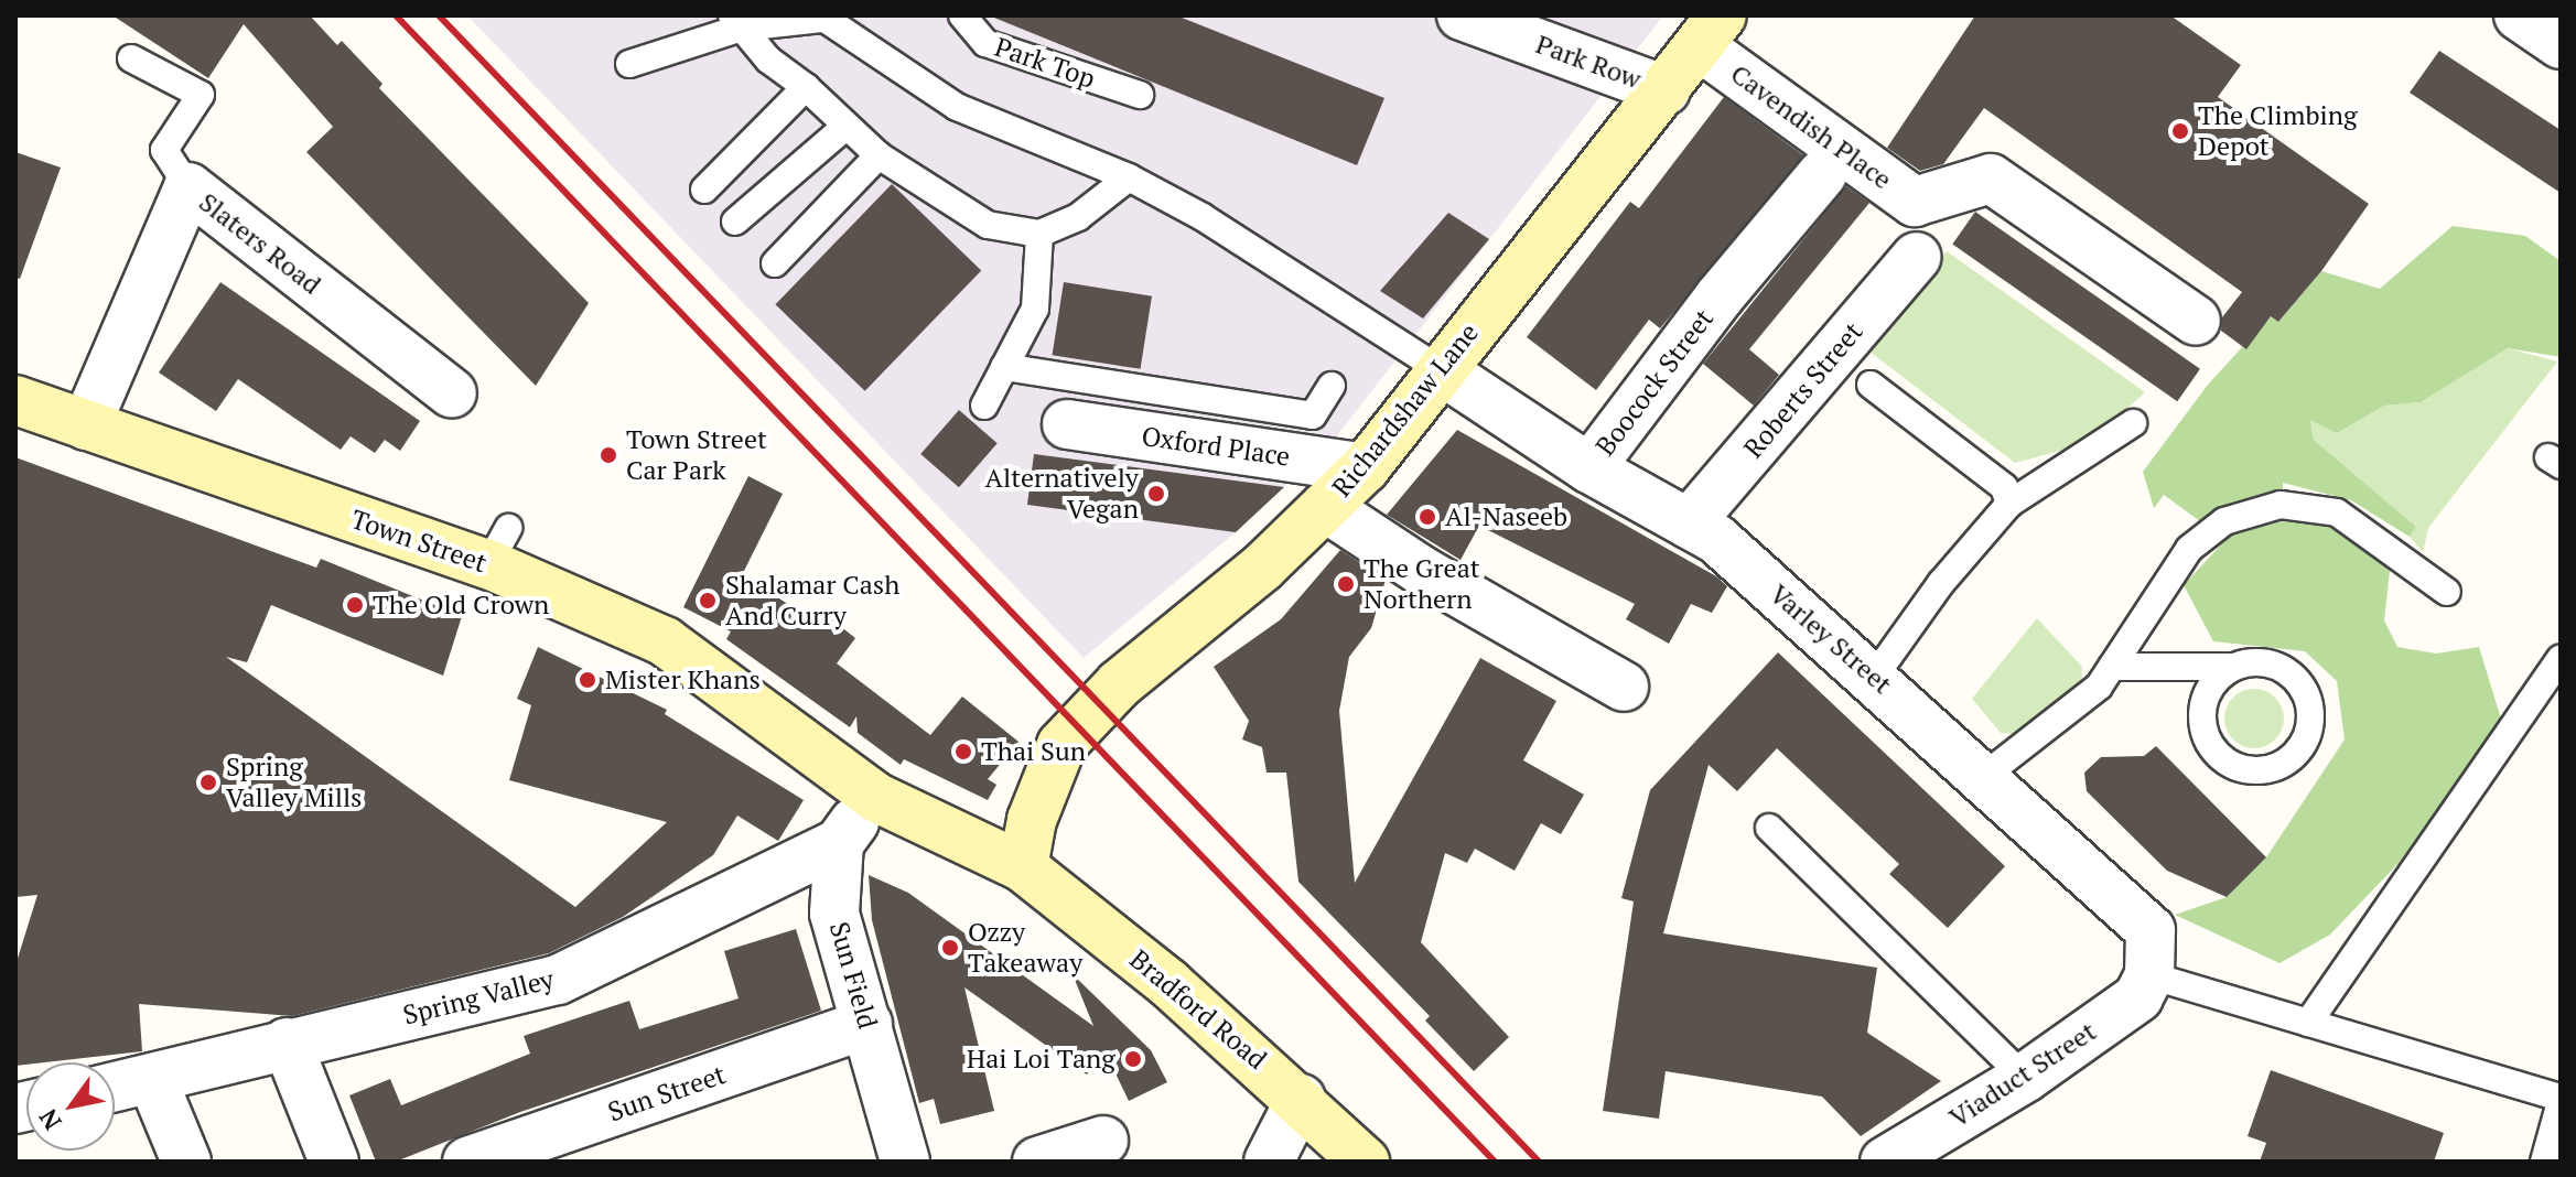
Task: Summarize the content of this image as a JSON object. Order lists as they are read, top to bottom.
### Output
{
  "streets": {
    "main road": ["Richardshaw Lane", "Town Street", "Bradford Road"],
    "street": [
      "Park Row",
      "Cavendish Place",
      "Slaters Road",
      "Boocock Street",
      "Roberts Street",
      "Oxford Place",
      "Varley Street",
      "Sun Field",
      "Spring Valley",
      "Viaduct Street",
      "Sun Street"
    ],
    "lane": ["Park Top"]
  },
  "crossings": [
    ["Park Row", "Richardshaw Lane"],
    ["Cavendish Place", "Richardshaw Lane"],
    ["Slaters Road", "Town Street"],
    ["Boocock Street", "Varley Street"],
    ["Roberts Street", "Varley Street"],
    ["Richardshaw Lane", "Oxford Place"],
    ["Richardshaw Lane", "Town Street"],
    ["Richardshaw Lane", "Varley Street"],
    ["Richardshaw Lane", "Bradford Road"],
    ["Town Street", "Bradford Road"],
    ["Varley Street", "Viaduct Street"],
    ["Sun Field", "Spring Valley"],
    ["Sun Field", "Sun Street"]
  ],
  "places": [
    "The Climbing Depot",
    "Town Street Car Park",
    "Alternatively Vegan",
    "Al-Naseeb",
    "The Great Northern",
    "Shalamar Cash And Curry",
    "The Old Crown",
    "Mister Khans",
    "Thai Sun",
    "Spring Valley Mills",
    "Ozzy Takeaway",
    "Hai Loi Tang"
  ],
  "north": "bottom left"
}
